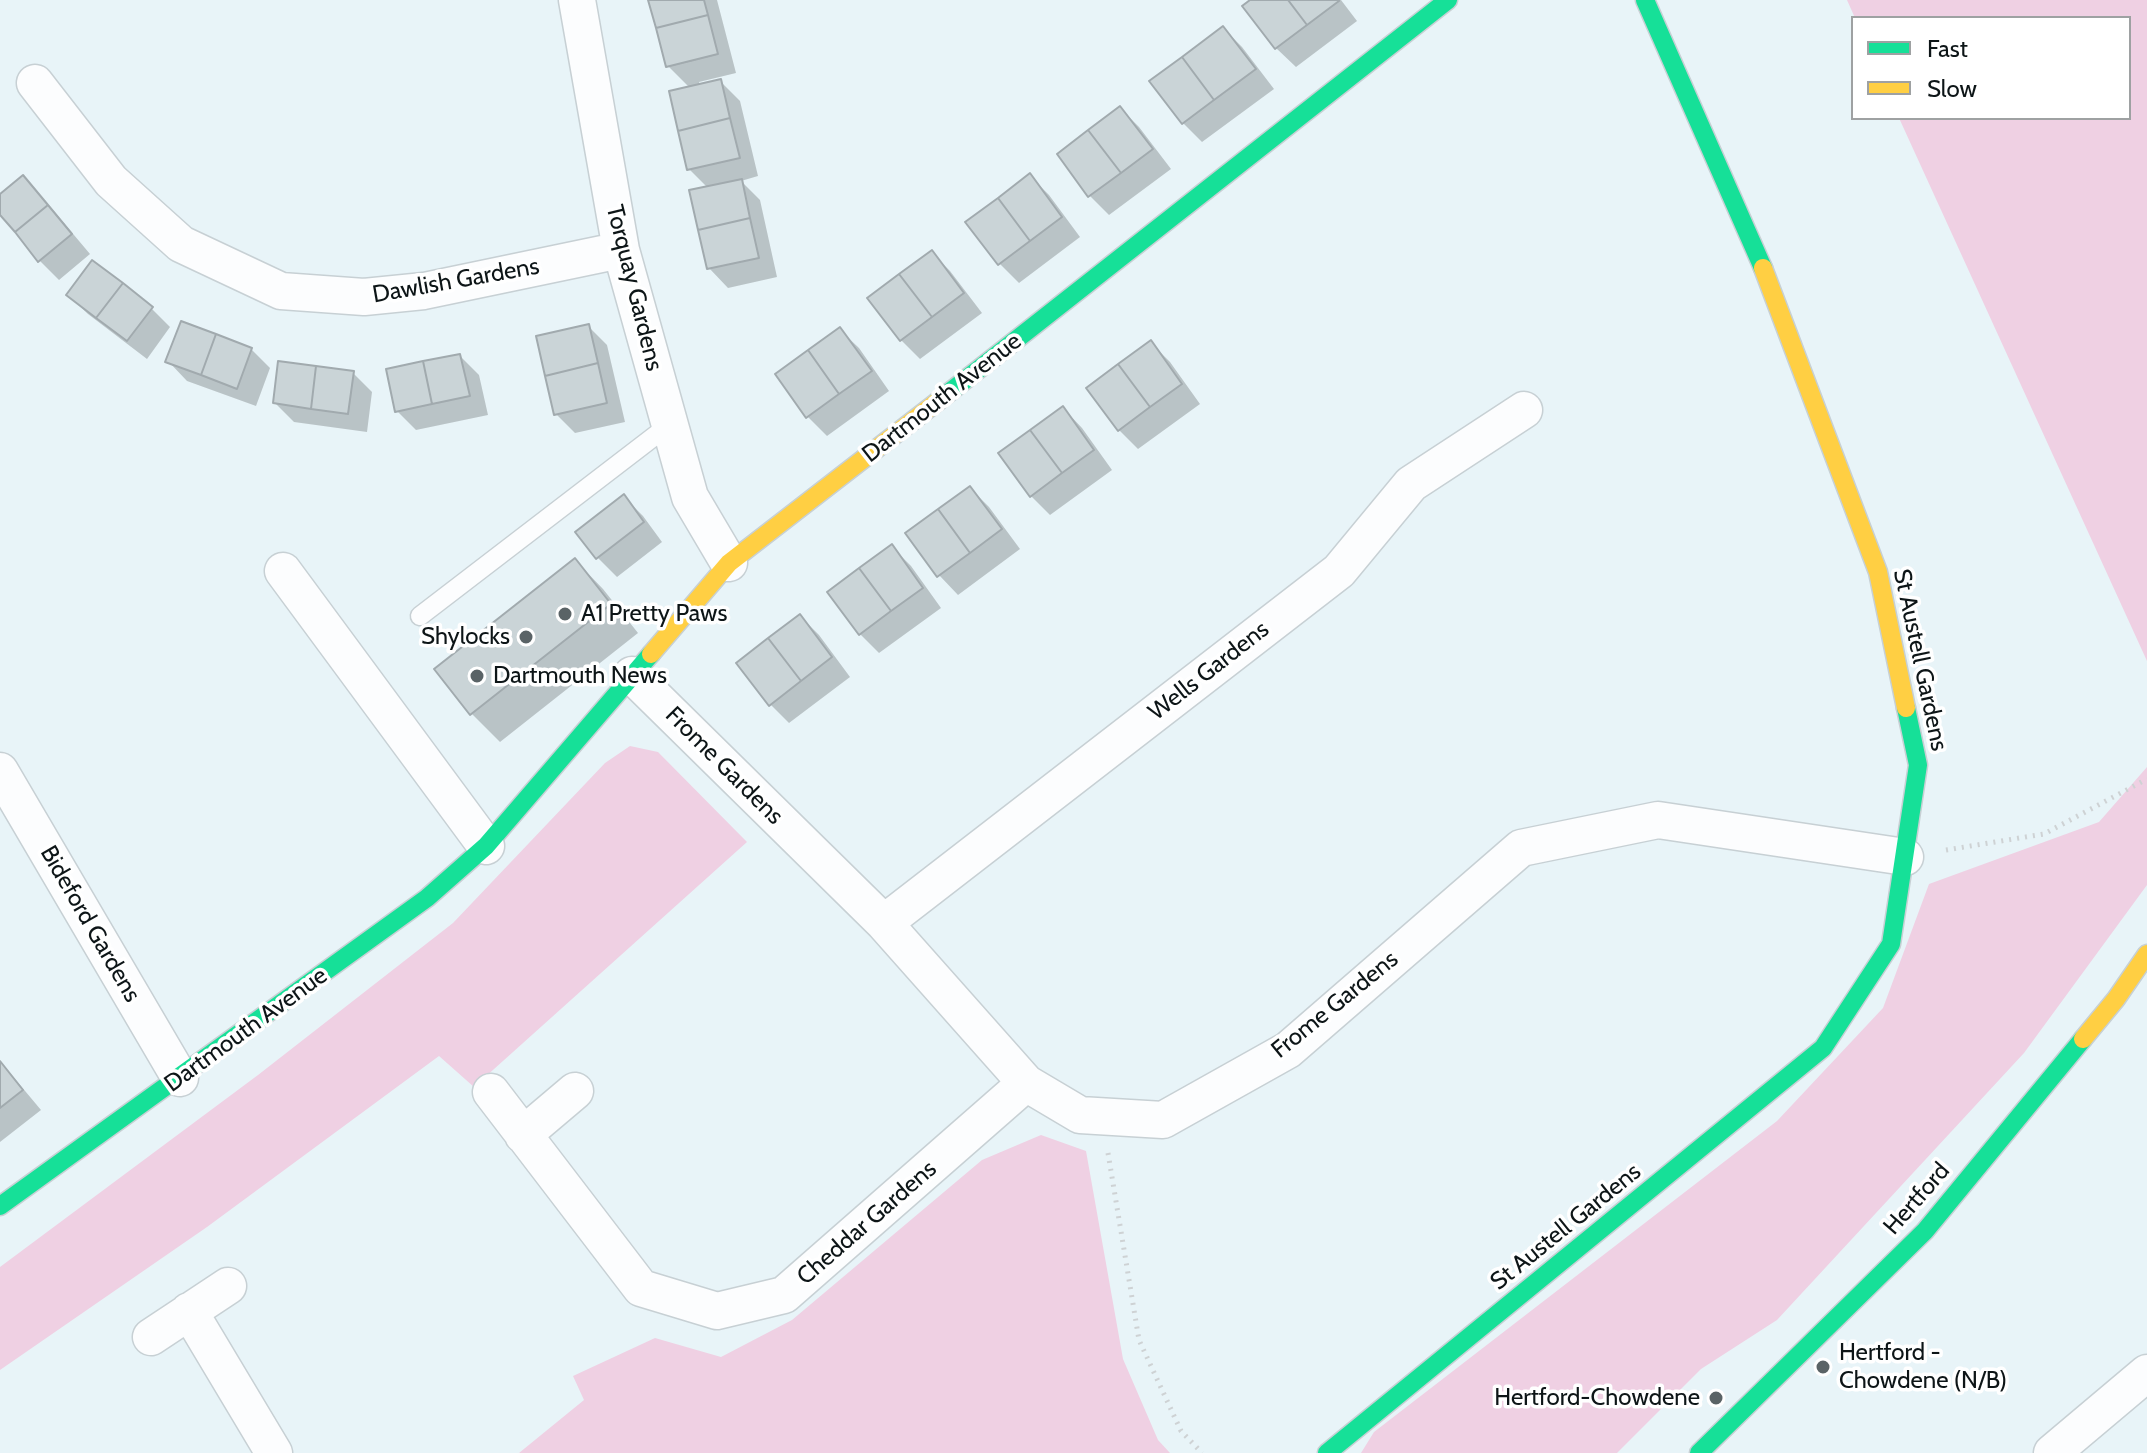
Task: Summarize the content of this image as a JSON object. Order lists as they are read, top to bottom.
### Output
{
  "streets": {
    "street": [
      "Dawlish Gardens",
      "Torquay Gardens",
      "Dartmouth Avenue",
      "St Austell Gardens",
      "Wells Gardens",
      "Frome Gardens",
      "Bideford Gardens",
      "Hertford",
      "Cheddar Gardens"
    ]
  },
  "crossings": [
    ["Dawlish Gardens", "Torquay Gardens"],
    ["Torquay Gardens", "Dartmouth Avenue"],
    ["Dartmouth Avenue", "Frome Gardens"],
    ["Dartmouth Avenue", "Bideford Gardens"],
    ["St Austell Gardens", "Frome Gardens"],
    ["Wells Gardens", "Frome Gardens"],
    ["Frome Gardens", "Cheddar Gardens"]
  ],
  "places": [
    "A1 Pretty Paws",
    "Shylocks",
    "Dartmouth News",
    "Hertford - Chowdene (N/B)",
    "Hertford-Chowdene"
  ],
  "legend": ["Fast", "Slow"]
}
